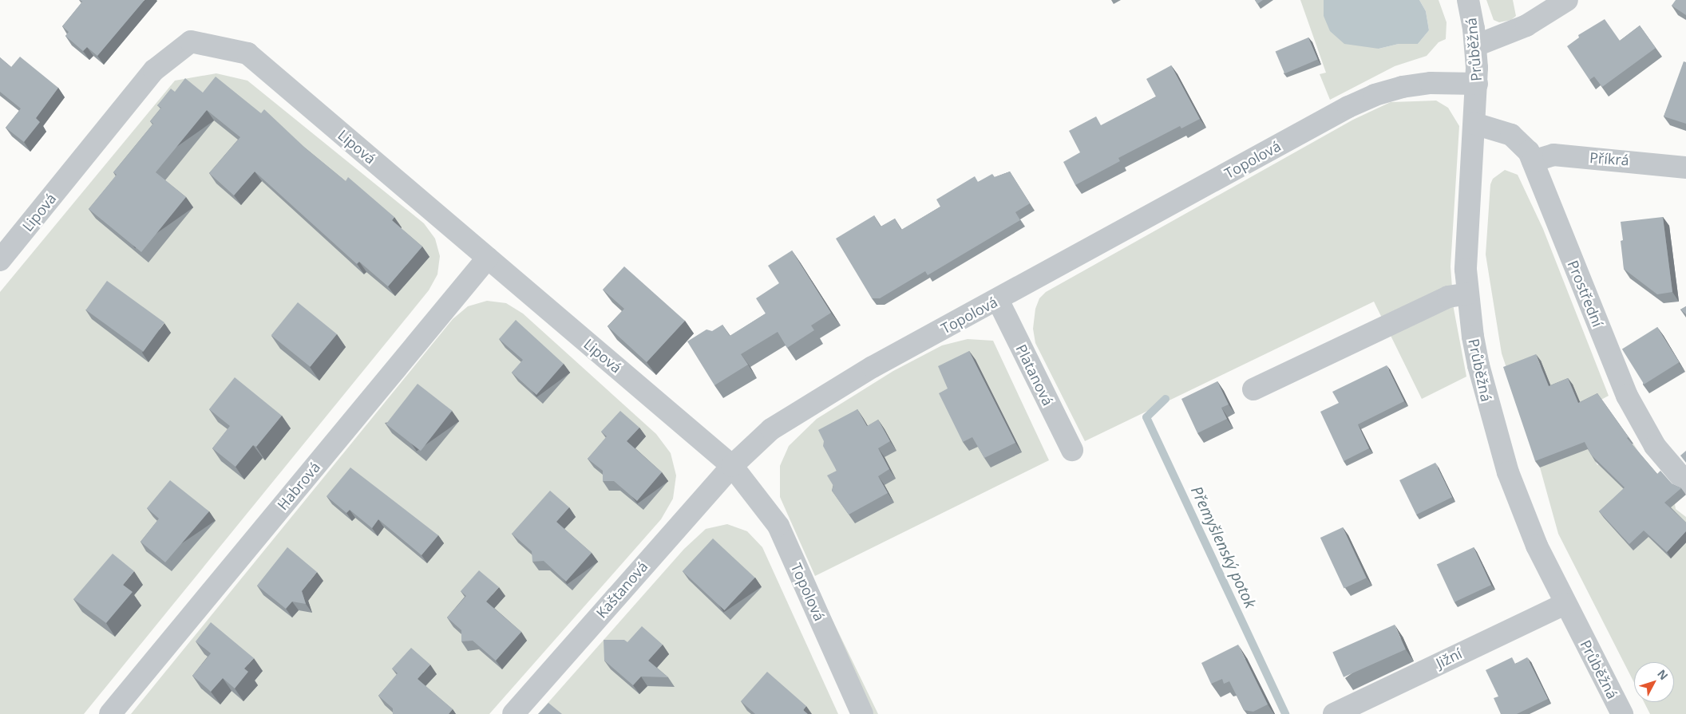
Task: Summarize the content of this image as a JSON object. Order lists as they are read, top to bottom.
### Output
{
  "streets": {
    "street": [
      "Průběžná",
      "Lipová",
      "Příkrá",
      "Topolová",
      "Prostřední",
      "Platanová",
      "Habrová",
      "Kaštanová",
      "Jižní"
    ]
  },
  "crossings": [
    ["Průběžná", "Topolová"],
    ["Průběžná", "Prostřední"],
    ["Průběžná", "Jižní"],
    ["Lipová", "Topolová"],
    ["Lipová", "Habrová"],
    ["Lipová", "Kaštanová"],
    ["Příkrá", "Prostřední"],
    ["Topolová", "Platanová"],
    ["Topolová", "Kaštanová"]
  ],
  "water": ["Přemyšlenský potok"],
  "north": "top right"
}
